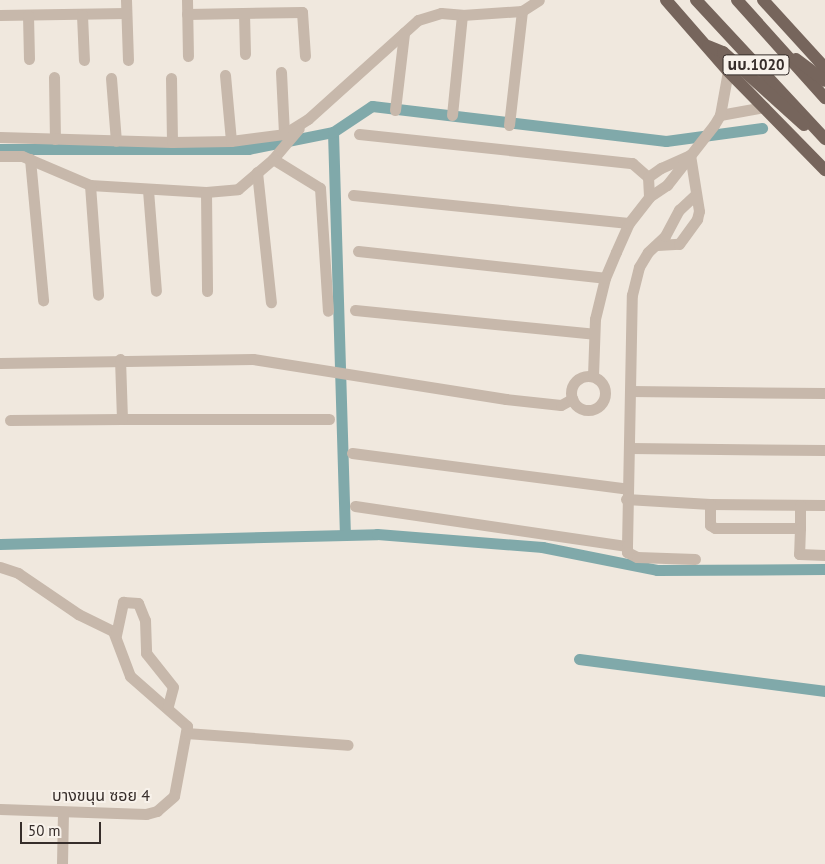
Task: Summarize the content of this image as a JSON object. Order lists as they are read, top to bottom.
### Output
{
  "streets": {
    "main road": ["นบ.1020"],
    "street": ["บางขนุน ซอย 4"]
  },
  "scale_bar": "50 m"
}
